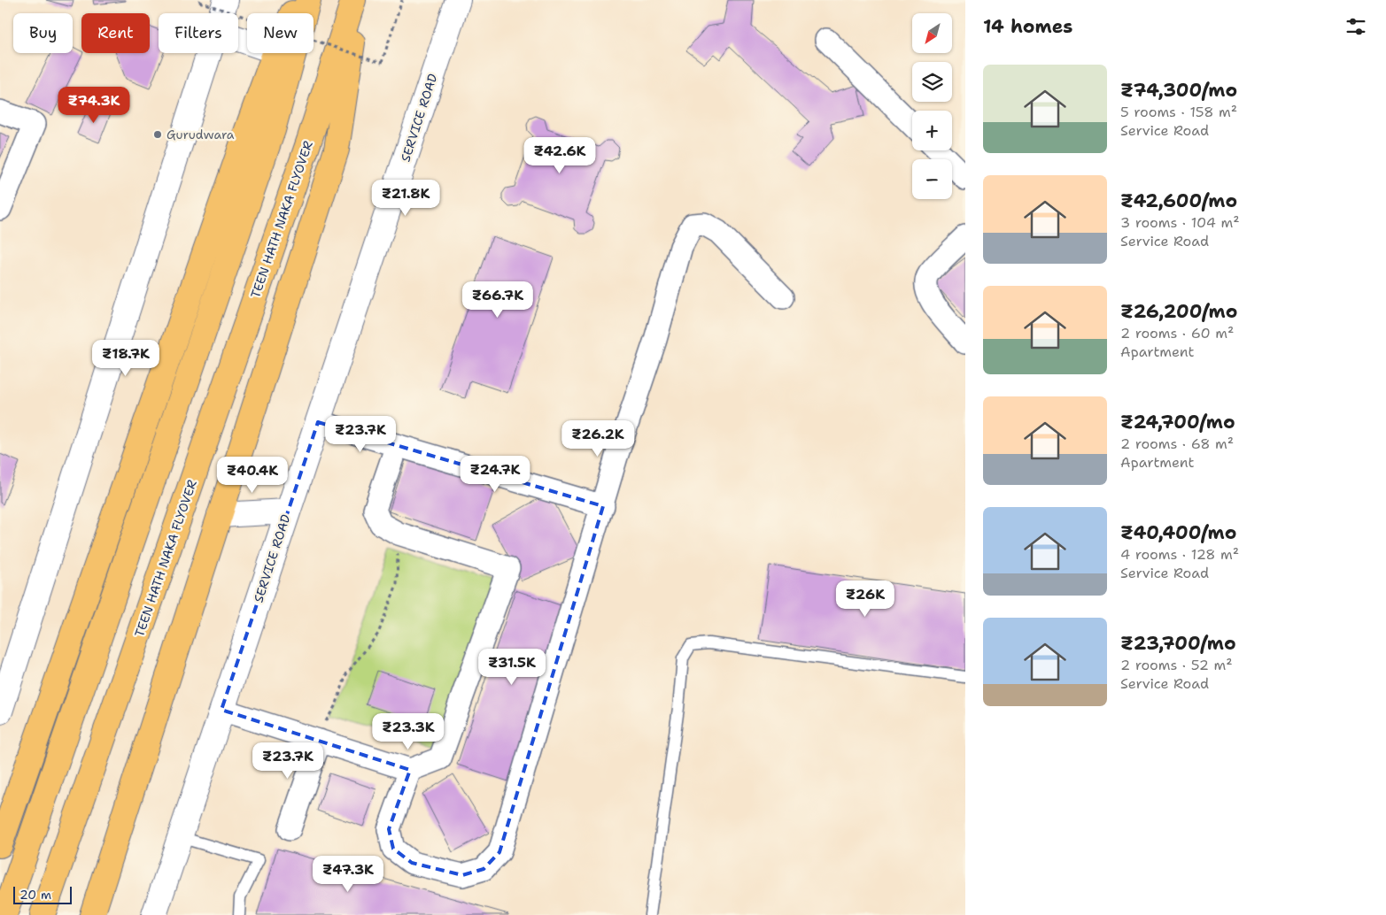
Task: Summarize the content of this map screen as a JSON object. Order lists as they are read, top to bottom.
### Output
{
  "streets": {
    "highway": ["TEEN HATH NAKA FLYOVER"],
    "street": ["SERVICE ROAD"]
  },
  "places": ["Gurudwara"],
  "scale_bar": "20 m",
  "north": "bottom left",
  "page": {
    "heading": "14 homes",
    "map_buttons": ["+", "−"],
    "chip": [
      "Buy",
      "Rent",
      "Filters",
      "New"
    ],
    "list": [
      {
        "name": "₹74,300/mo",
        "note": "5 rooms · 158 m² · Service Road"
      },
      {
        "name": "₹42,600/mo",
        "note": "3 rooms · 104 m² · Service Road"
      },
      {
        "name": "₹26,200/mo",
        "note": "2 rooms · 60 m² · Apartment"
      },
      {
        "name": "₹24,700/mo",
        "note": "2 rooms · 68 m² · Apartment"
      },
      {
        "name": "₹40,400/mo",
        "note": "4 rooms · 128 m² · Service Road"
      },
      {
        "name": "₹23,700/mo",
        "note": "2 rooms · 52 m² · Service Road"
      }
    ],
    "price": [
      "₹74.3K",
      "₹42.6K",
      "₹21.8K",
      "₹66.7K",
      "₹18.7K",
      "₹23.7K",
      "₹26.2K",
      "₹24.7K",
      "₹40.4K",
      "₹26K",
      "₹31.5K",
      "₹23.3K",
      "₹23.7K",
      "₹47.3K"
    ],
    "scale": "20 m"
  }
}
